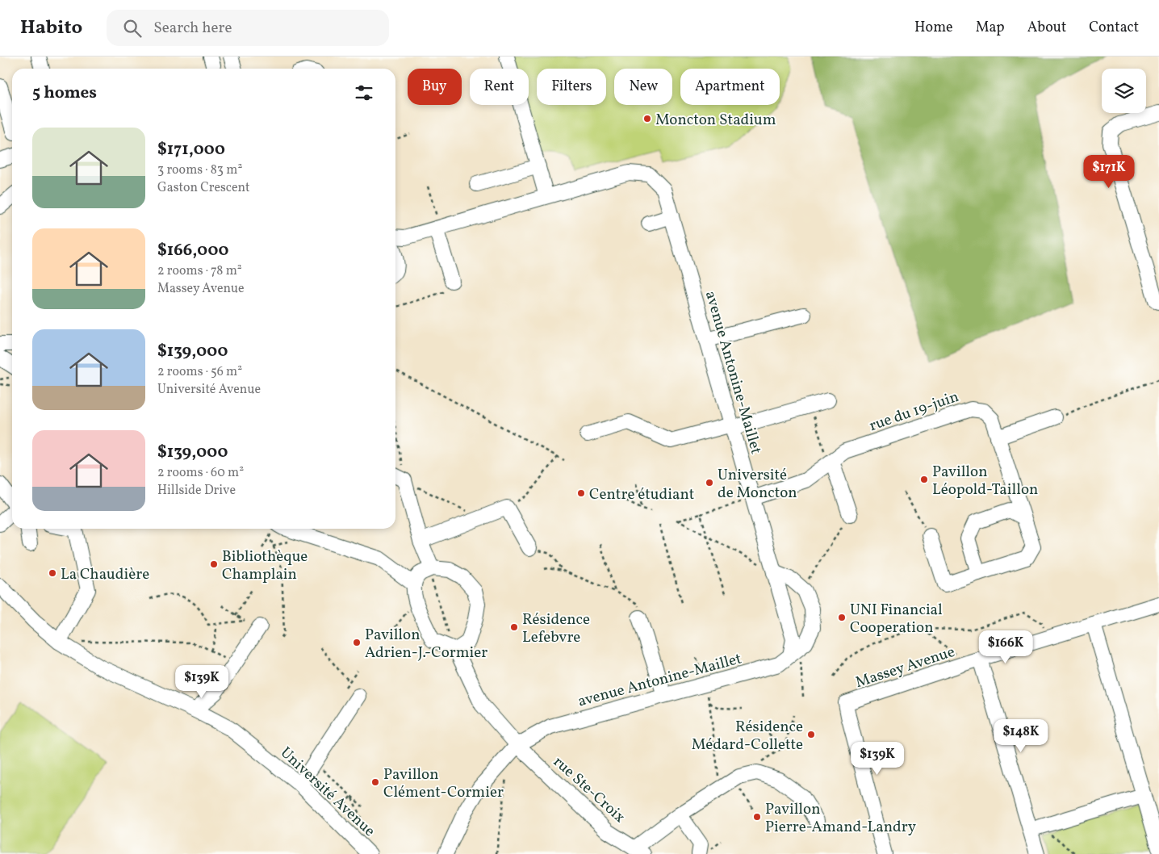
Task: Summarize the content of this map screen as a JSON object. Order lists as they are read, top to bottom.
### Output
{
  "streets": {
    "street": [
      "avenue Antonine-Maillet",
      "rue du 19-juin",
      "Massey Avenue",
      "rue Ste-Croix",
      "Université Avenue"
    ]
  },
  "crossings": [
    ["avenue Antonine-Maillet", "rue du 19-juin"],
    ["avenue Antonine-Maillet", "rue Ste-Croix"]
  ],
  "places": [
    "Moncton Stadium",
    "Pavillon Léopold-Taillon",
    "Université de Moncton",
    "Centre étudiant",
    "Bibliothèque Champlain",
    "La Chaudière",
    "UNI Financial Cooperation",
    "Résidence Lefebvre",
    "Pavillon Adrien-J.-Cormier",
    "Résidence Médard-Collette",
    "Pavillon Clément-Cormier",
    "Pavillon Pierre-Amand-Landry"
  ],
  "page": {
    "header": "Habito",
    "search": "Search here",
    "nav": [
      "Home",
      "Map",
      "About",
      "Contact"
    ],
    "chip": [
      "Buy",
      "Rent",
      "Filters",
      "New",
      "Apartment"
    ],
    "heading": "5 homes",
    "list": [
      {
        "name": "$171,000",
        "note": "3 rooms · 83 m² · Gaston Crescent"
      },
      {
        "name": "$166,000",
        "note": "2 rooms · 78 m² · Massey Avenue"
      },
      {
        "name": "$139,000",
        "note": "2 rooms · 56 m² · Université Avenue"
      },
      {
        "name": "$139,000",
        "note": "2 rooms · 60 m² · Hillside Drive"
      }
    ],
    "price": [
      "$171K",
      "$166K",
      "$139K",
      "$148K",
      "$139K"
    ]
  }
}
